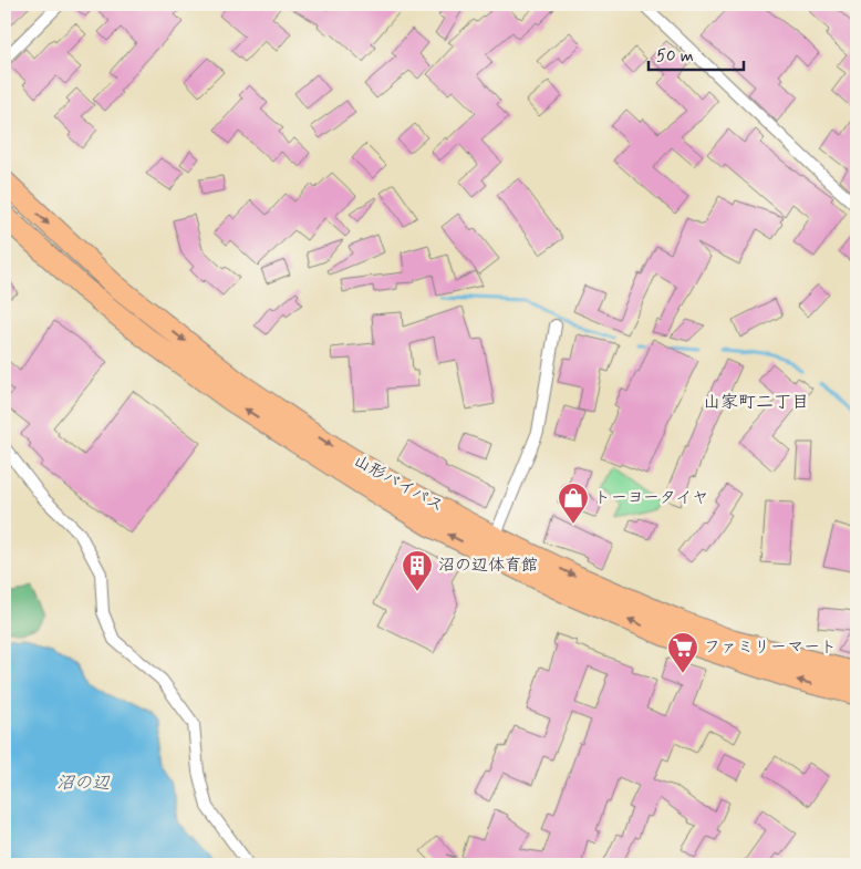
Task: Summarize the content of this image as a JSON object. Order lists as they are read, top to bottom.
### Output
{
  "streets": {
    "highway": ["山形バイパス"]
  },
  "districts": ["山家町二丁目"],
  "water": ["沼の辺"],
  "places": {
    "shop": ["トーヨータイヤ"],
    "building": ["沼の辺体育館"],
    "supermarket": ["ファミリーマート"]
  },
  "scale_bar": "50 m"
}
